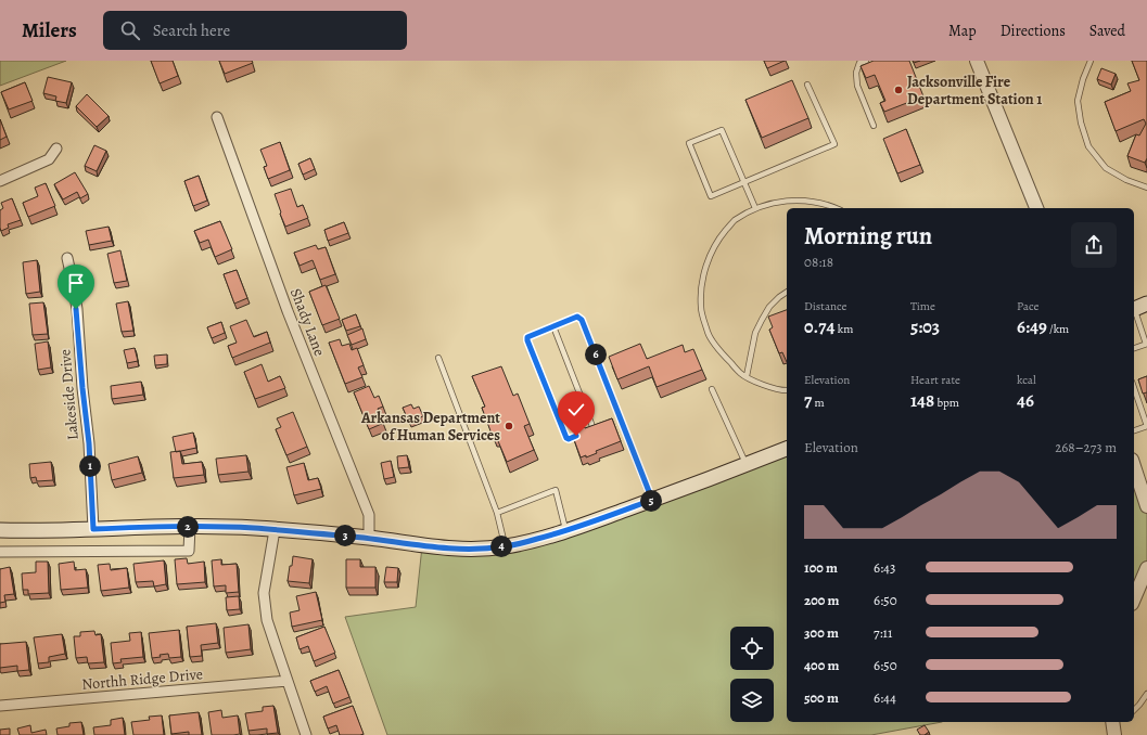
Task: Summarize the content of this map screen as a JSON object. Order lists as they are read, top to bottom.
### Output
{
  "streets": {
    "street": ["Shady Lane", "Lakeside Drive", "Northh Ridge Drive"]
  },
  "places": ["Jacksonville Fire Department Station 1", "Arkansas Department of Human Services"],
  "page": {
    "header": "Milers",
    "search": "Search here",
    "nav": ["Map", "Directions", "Saved"],
    "heading": ["Morning run", "08:18"],
    "stats": [
      ["Distance", "0.74 km"],
      ["Time", "5:03"],
      ["Pace", "6:49 /km"],
      ["Elevation", "7 m"],
      ["Heart rate", "148 bpm"],
      ["kcal", "46"]
    ],
    "pins": [
      "6",
      "1",
      "5",
      "2",
      "3",
      "4"
    ],
    "chart": ["Elevation", "268–273 m"],
    "list": [
      {
        "name": "100 m",
        "note": "6:43"
      },
      {
        "name": "200 m",
        "note": "6:50"
      },
      {
        "name": "300 m",
        "note": "7:11"
      },
      {
        "name": "400 m",
        "note": "6:50"
      },
      {
        "name": "500 m",
        "note": "6:44"
      }
    ]
  }
}
